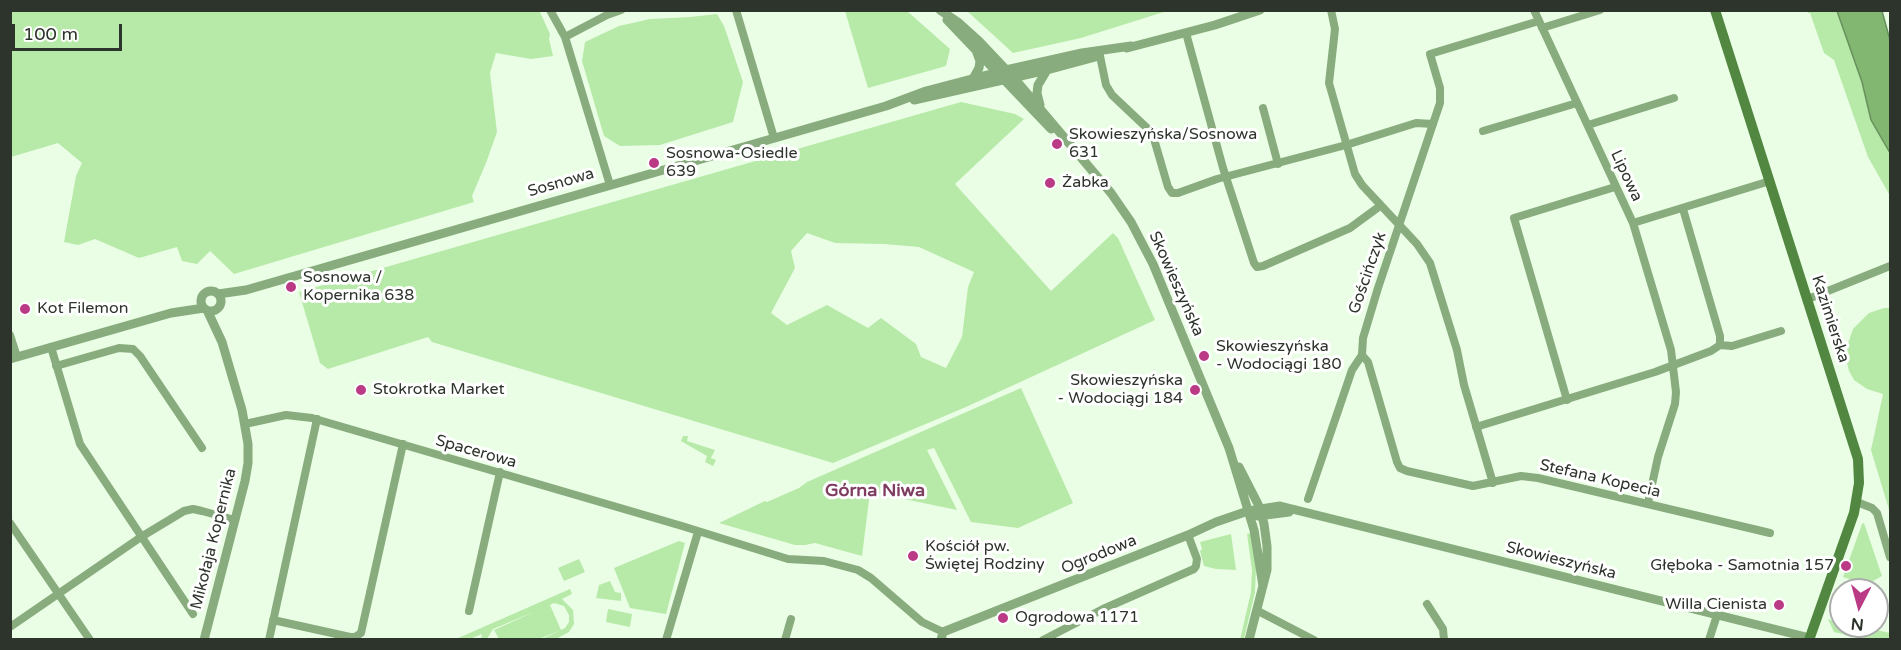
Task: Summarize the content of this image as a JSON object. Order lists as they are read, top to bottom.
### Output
{
  "streets": {
    "main road": ["Kazimierska"],
    "street": [
      "Lipowa",
      "Sosnowa",
      "Gościńczyk",
      "Skowieszyńska",
      "Spacerowa",
      "Stefana Kopecia",
      "Mikołaja Kopernika",
      "Ogrodowa"
    ]
  },
  "crossings": [
    ["Lipowa", "Gościńczyk"],
    ["Lipowa", "Kazimierska"],
    ["Sosnowa", "Skowieszyńska"],
    ["Sosnowa", "Mikołaja Kopernika"],
    ["Gościńczyk", "Stefana Kopecia"],
    ["Skowieszyńska", "Kazimierska"],
    ["Skowieszyńska", "Ogrodowa"],
    ["Spacerowa", "Mikołaja Kopernika"],
    ["Spacerowa", "Ogrodowa"]
  ],
  "districts": ["Górna Niwa"],
  "places": [
    "Skowieszyńska/Sosnowa 631",
    "Sosnowa-Osiedle 639",
    "Żabka",
    "Sosnowa / Kopernika 638",
    "Kot Filemon",
    "Skowieszyńska - Wodociągi 180",
    "Stokrotka Market",
    "Skowieszyńska - Wodociągi 184",
    "Kościół pw. Świętej Rodziny",
    "Głęboka - Samotnia 157",
    "Willa Cienista",
    "Ogrodowa 1171"
  ],
  "scale_bar": "100 m",
  "north": "bottom"
}
